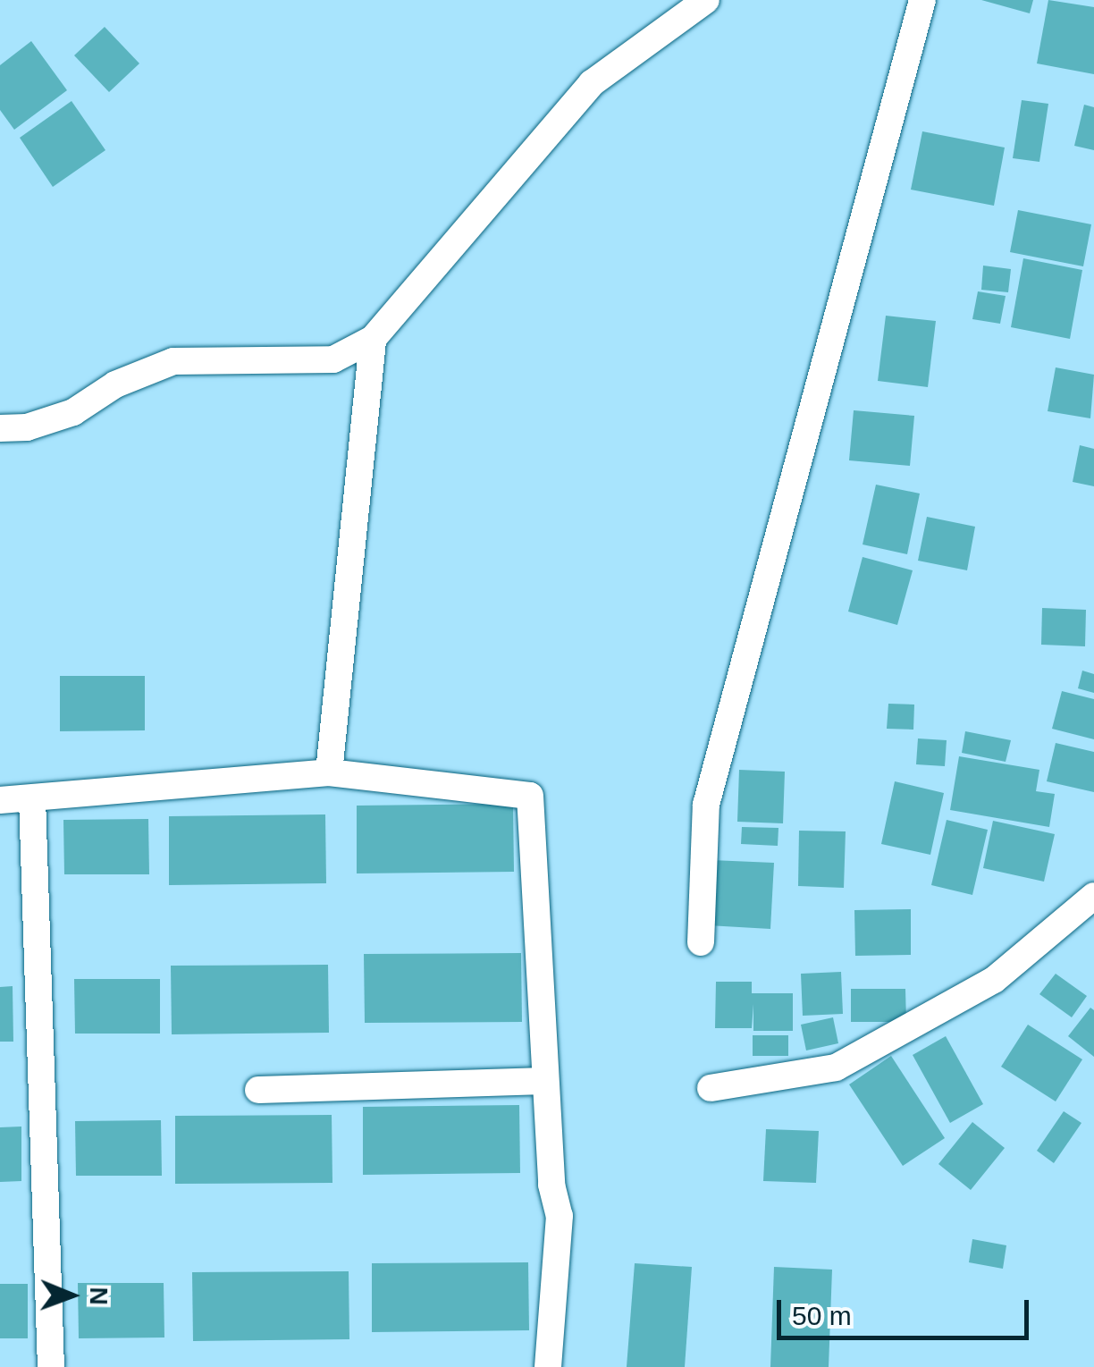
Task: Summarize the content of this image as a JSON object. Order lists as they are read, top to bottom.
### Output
{
  "scale_bar": "50 m",
  "north": "right"
}
